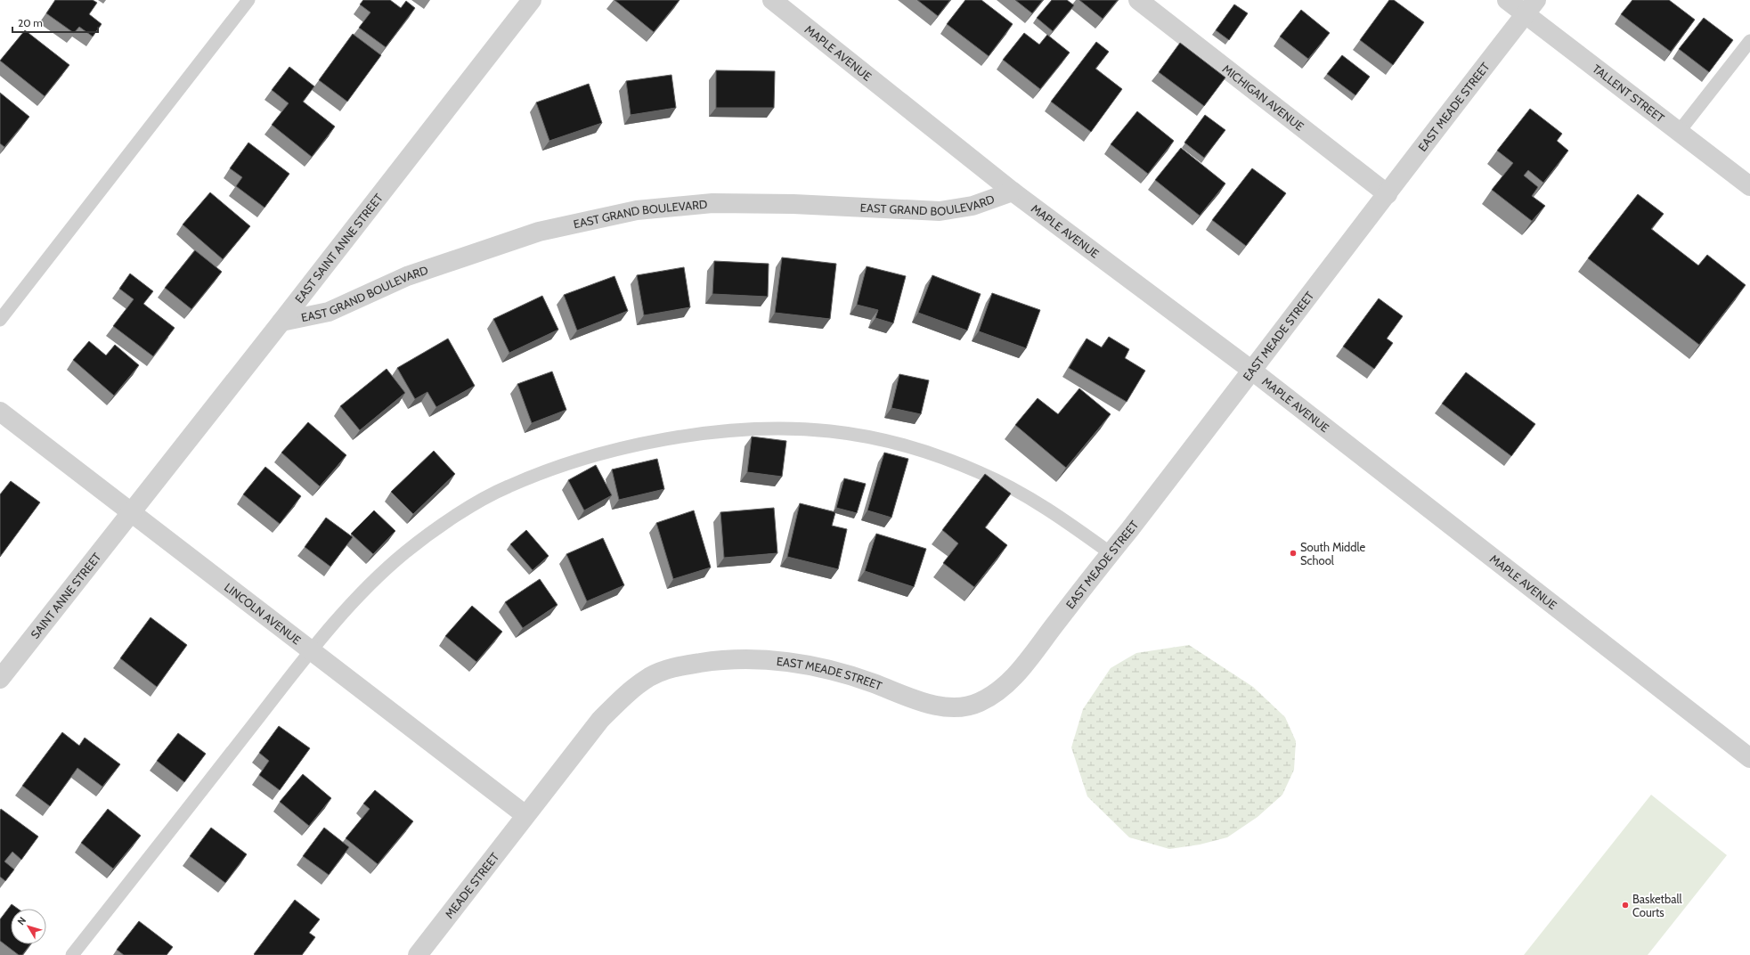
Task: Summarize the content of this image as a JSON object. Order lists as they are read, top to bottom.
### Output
{
  "streets": {
    "street": [
      "MAPLE AVENUE",
      "TALLENT STREET",
      "MICHIGAN AVENUE",
      "EAST MEADE STREET",
      "EAST GRAND BOULEVARD",
      "EAST SAINT ANNE STREET",
      "SAINT ANNE STREET",
      "LINCOLN AVENUE",
      "MEADE STREET"
    ]
  },
  "crossings": [
    ["MAPLE AVENUE", "EAST MEADE STREET"],
    ["MAPLE AVENUE", "EAST GRAND BOULEVARD"],
    ["TALLENT STREET", "EAST MEADE STREET"],
    ["MICHIGAN AVENUE", "EAST MEADE STREET"],
    ["EAST MEADE STREET", "LINCOLN AVENUE"],
    ["EAST MEADE STREET", "MEADE STREET"],
    ["EAST GRAND BOULEVARD", "EAST SAINT ANNE STREET"],
    ["EAST SAINT ANNE STREET", "SAINT ANNE STREET"],
    ["EAST SAINT ANNE STREET", "LINCOLN AVENUE"],
    ["SAINT ANNE STREET", "LINCOLN AVENUE"],
    ["LINCOLN AVENUE", "MEADE STREET"]
  ],
  "places": ["South Middle School", "Basketball Courts"],
  "scale_bar": "20 m",
  "north": "top left"
}
